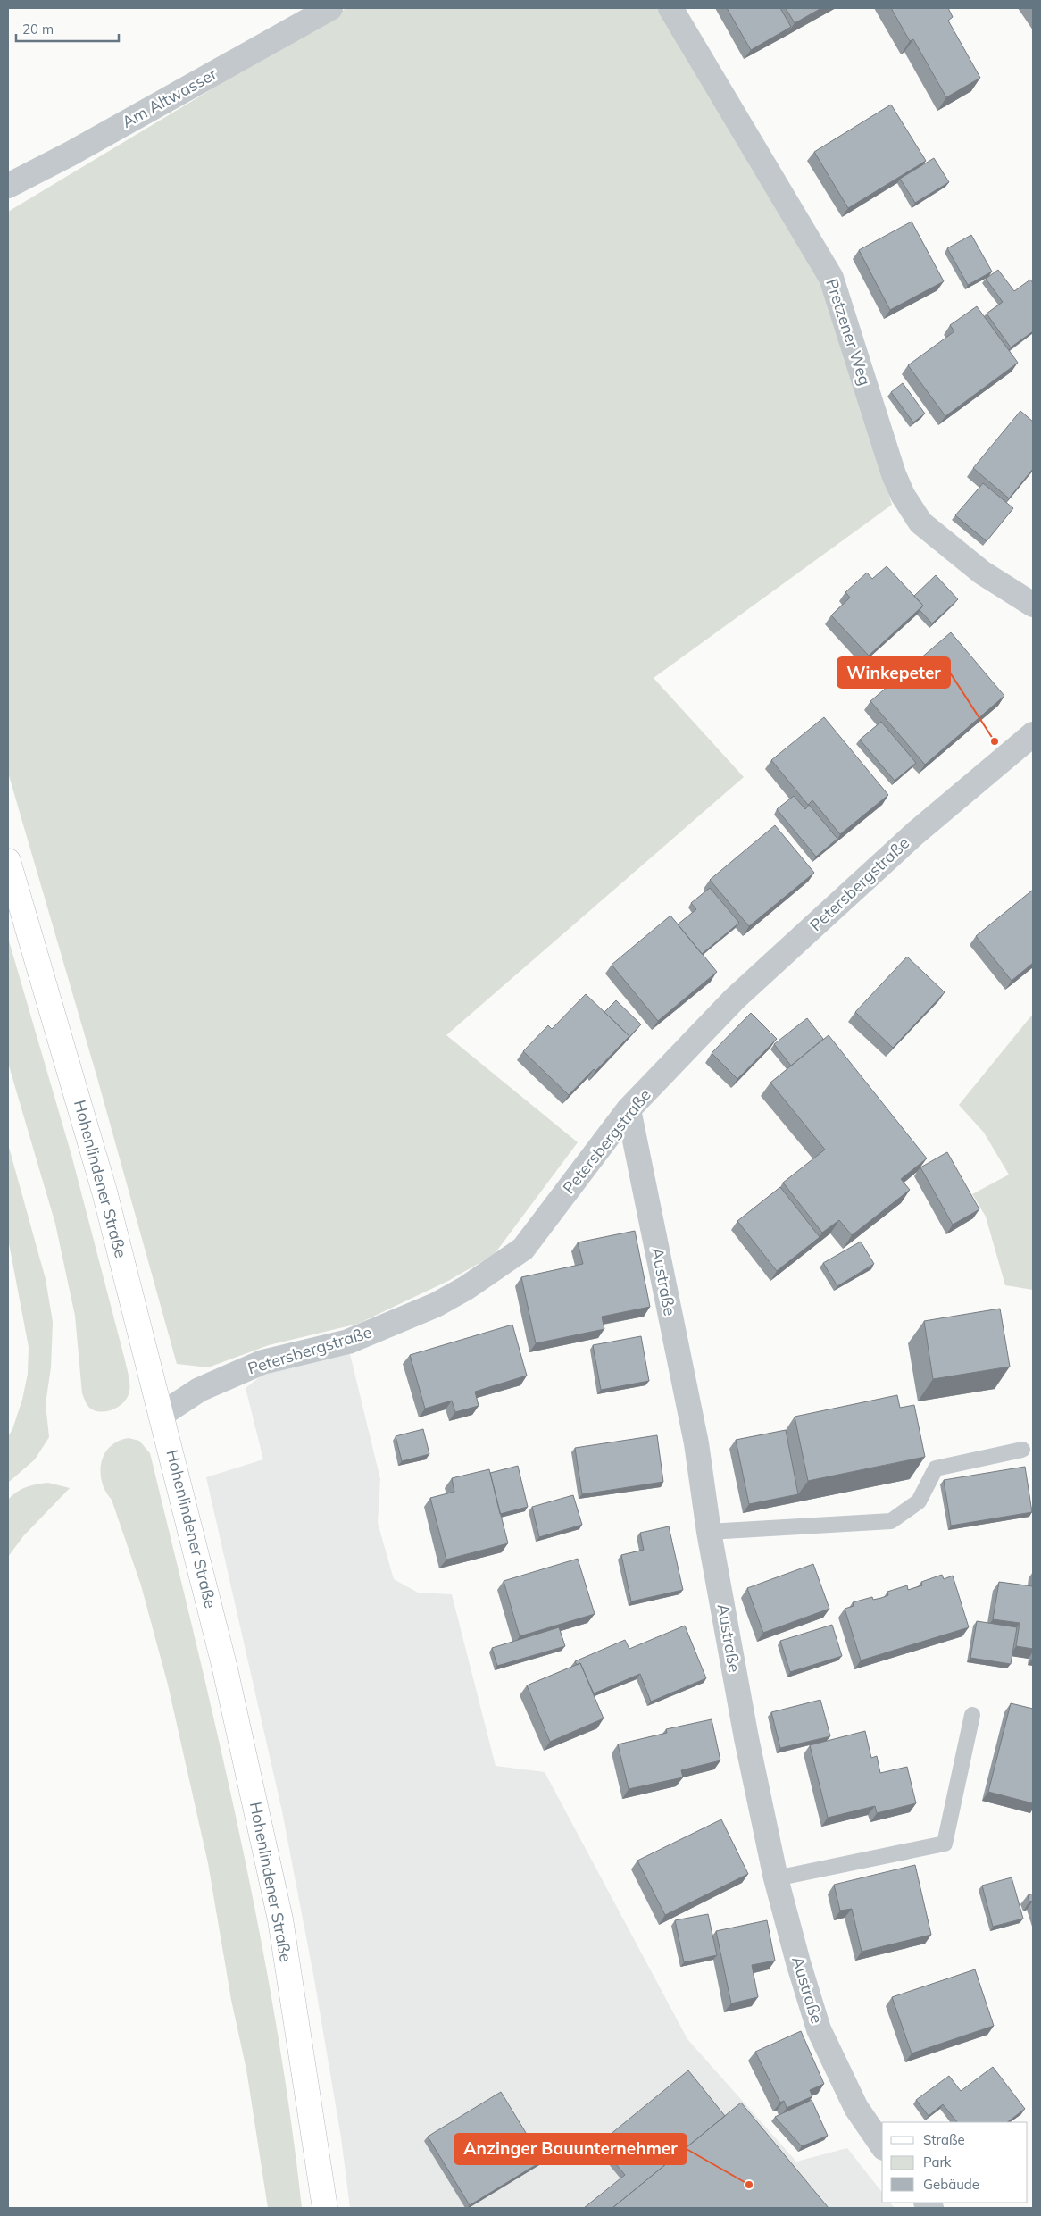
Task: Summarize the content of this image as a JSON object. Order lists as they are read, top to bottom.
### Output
{
  "streets": {
    "main road": ["Hohenlindener Straße"],
    "street": [
      "Am Altwasser",
      "Pretzener Weg",
      "Petersbergstraße",
      "Austraße"
    ]
  },
  "crossings": [
    ["Petersbergstraße", "Hohenlindener Straße"],
    ["Petersbergstraße", "Austraße"]
  ],
  "places": ["Winkepeter", "Anzinger Bauunternehmer"],
  "legend": ["Straße", "Park", "Gebäude"],
  "scale_bar": "20 m"
}
